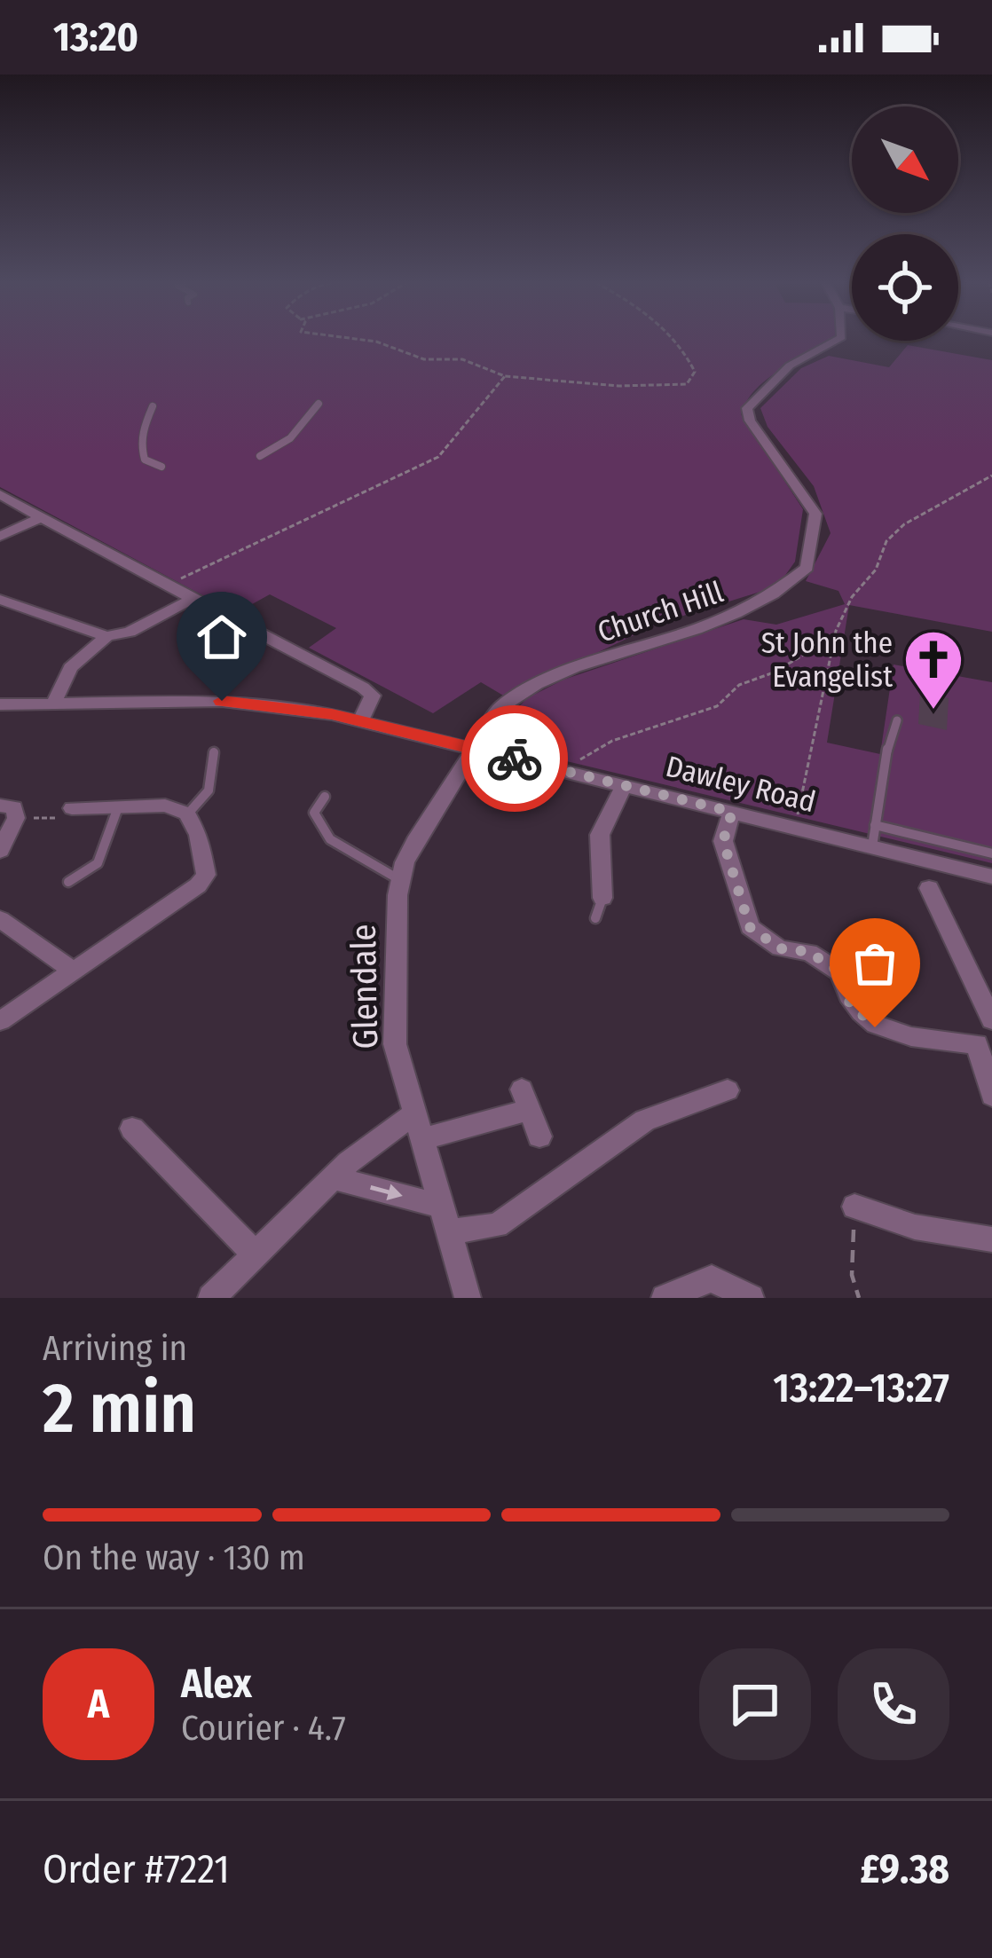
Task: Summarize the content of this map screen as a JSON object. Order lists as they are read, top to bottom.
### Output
{
  "streets": {
    "street": ["Church Hill", "Dawley Road", "Glendale"]
  },
  "crossings": [
    ["Church Hill", "Dawley Road"],
    ["Church Hill", "Glendale"],
    ["Dawley Road", "Glendale"]
  ],
  "places": {
    "church": ["St John the Evangelist"]
  },
  "north": "bottom right",
  "page": {
    "status": "13:20",
    "heading": ["2 min", "Arriving in", "13:22–13:27"],
    "panel": [
      "Alex",
      "Courier · 4.7",
      "Order #7221",
      "£9.38"
    ],
    "bar": "On the way · 130 m",
    "round": "A"
  }
}
